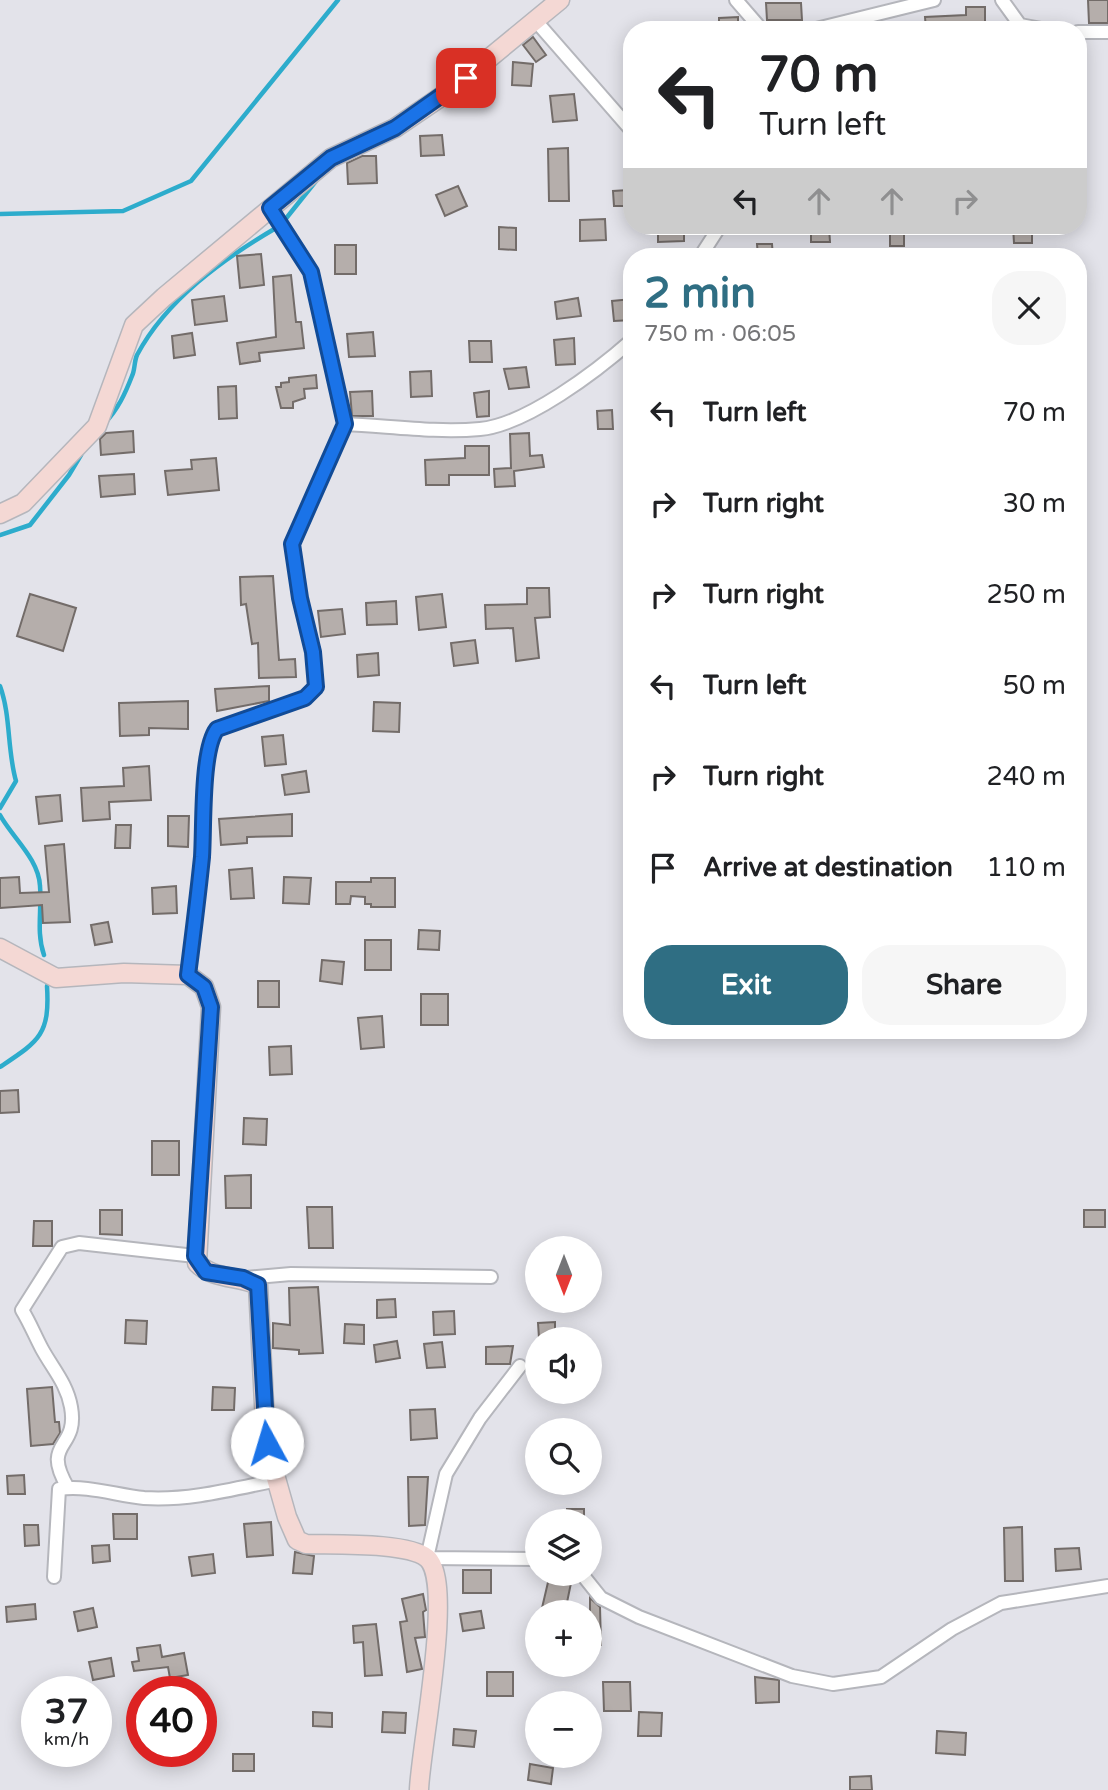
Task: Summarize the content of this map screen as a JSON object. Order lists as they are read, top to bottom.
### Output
{
  "north": "bottom",
  "page": {
    "turn": ["70 m", "Turn left"],
    "heading": ["2 min", "750 m · 06:05"],
    "list": [
      {
        "name": "Turn left",
        "value": "70 m"
      },
      {
        "name": "Turn right",
        "value": "30 m"
      },
      {
        "name": "Turn right",
        "value": "250 m"
      },
      {
        "name": "Turn left",
        "value": "50 m"
      },
      {
        "name": "Turn right",
        "value": "240 m"
      },
      {
        "name": "Arrive at destination",
        "value": "110 m"
      }
    ],
    "buttons": ["Exit", "Share"],
    "map_buttons": ["+", "−"],
    "speed": "37 km/h",
    "limit": "40"
  }
}
